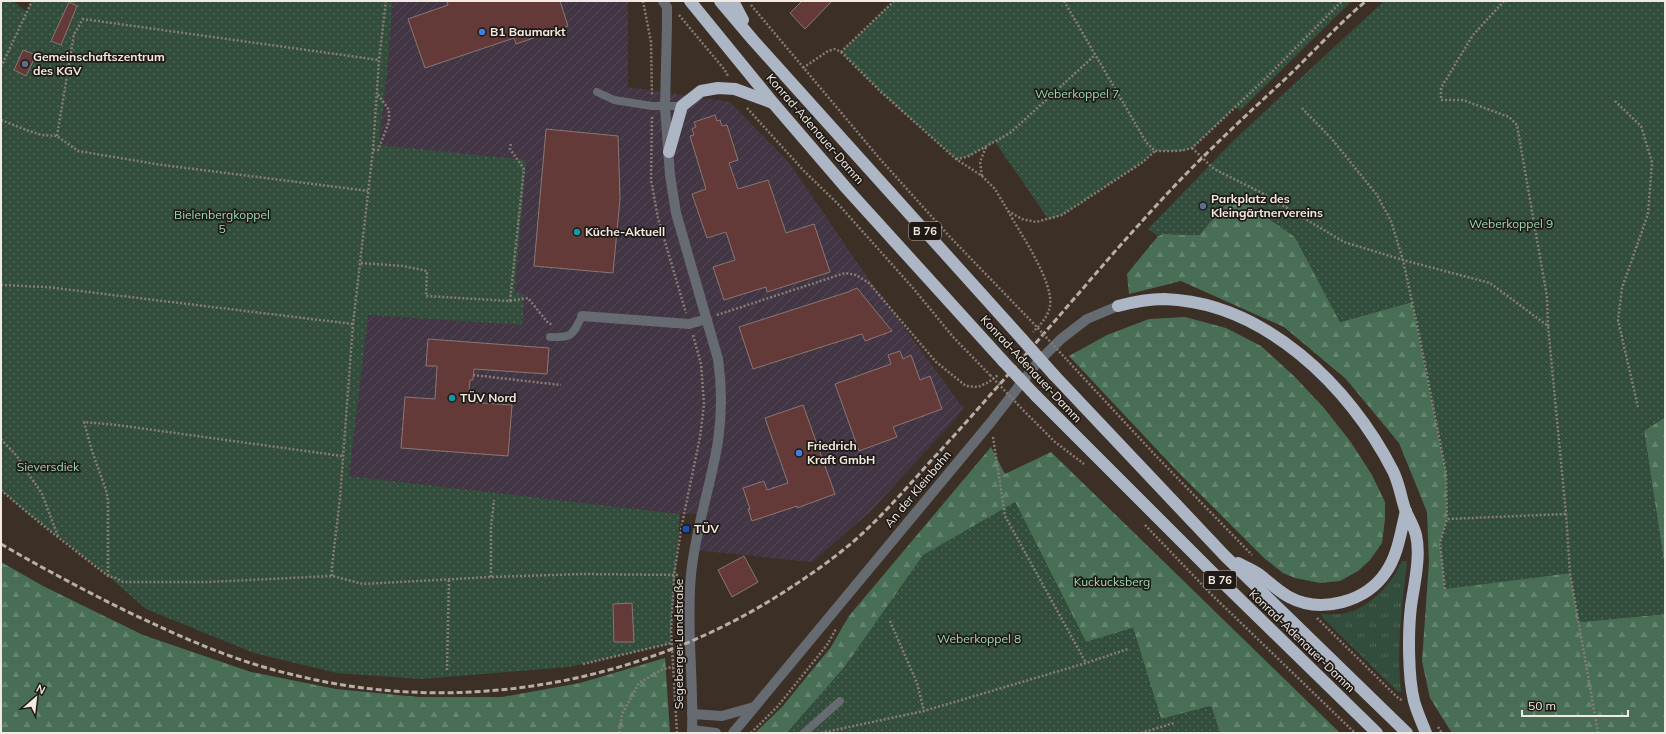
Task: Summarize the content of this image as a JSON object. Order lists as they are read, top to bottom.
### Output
{
  "streets": {
    "highway": ["Konrad-Adenauer-Damm", "B 76"],
    "street": ["An der Kleinbahn", "Segeberger Landstraße"]
  },
  "crossings": [
    ["Konrad-Adenauer-Damm", "B 76"],
    ["B 76", "An der Kleinbahn"]
  ],
  "parks": [
    "Weberkoppel 7",
    "Bielenbergkoppel 5",
    "Weberkoppel 9",
    "Sieversdiek",
    "Kuckucksberg",
    "Weberkoppel 8"
  ],
  "places": {
    "other": [
      "B1 Baumarkt",
      "Gemeinschaftszentrum des KGV",
      "Parkplatz des Kleingärtnervereins",
      "Küche-Aktuell",
      "TÜV Nord",
      "Friedrich Kraft GmbH"
    ],
    "transit": ["TÜV"]
  },
  "scale_bar": "50 m",
  "north": "top right"
}
